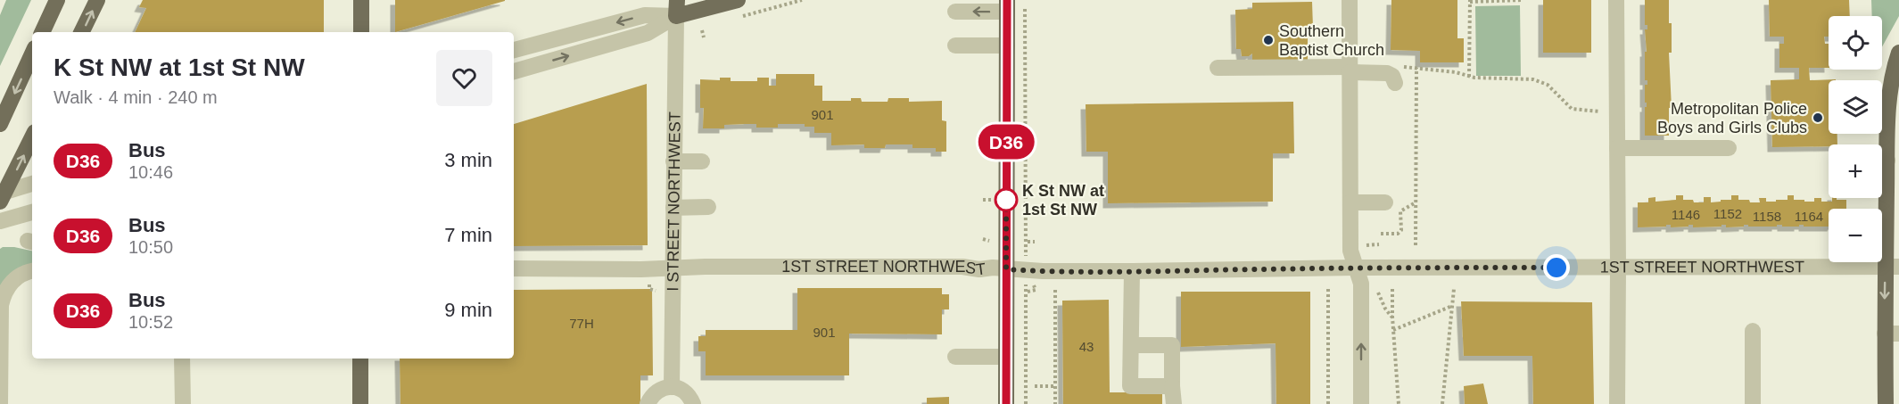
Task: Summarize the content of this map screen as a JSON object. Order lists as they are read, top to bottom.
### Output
{
  "streets": {
    "street": ["I STREET NORTHWEST", "1ST STREET NORTHWEST"]
  },
  "crossings": [
    ["I STREET NORTHWEST", "1ST STREET NORTHWEST"]
  ],
  "places": ["Southern Baptist Church", "Metropolitan Police Boys and Girls Clubs", "K St NW at 1st St NW"],
  "lines": ["bus line D36"],
  "house_numbers": [
    "901",
    "1152",
    "1146",
    "1158",
    "1164",
    "77H",
    "901",
    "43"
  ],
  "page": {
    "on_map": "D36",
    "map_buttons": ["+", "−"],
    "heading": ["K St NW at 1st St NW", "Walk · 4 min · 240 m"],
    "list": [
      {
        "mark": "D36",
        "name": "Bus",
        "note": "10:46",
        "value": "3 min"
      },
      {
        "mark": "D36",
        "name": "Bus",
        "note": "10:50",
        "value": "7 min"
      },
      {
        "mark": "D36",
        "name": "Bus",
        "note": "10:52",
        "value": "9 min"
      }
    ]
  }
}
